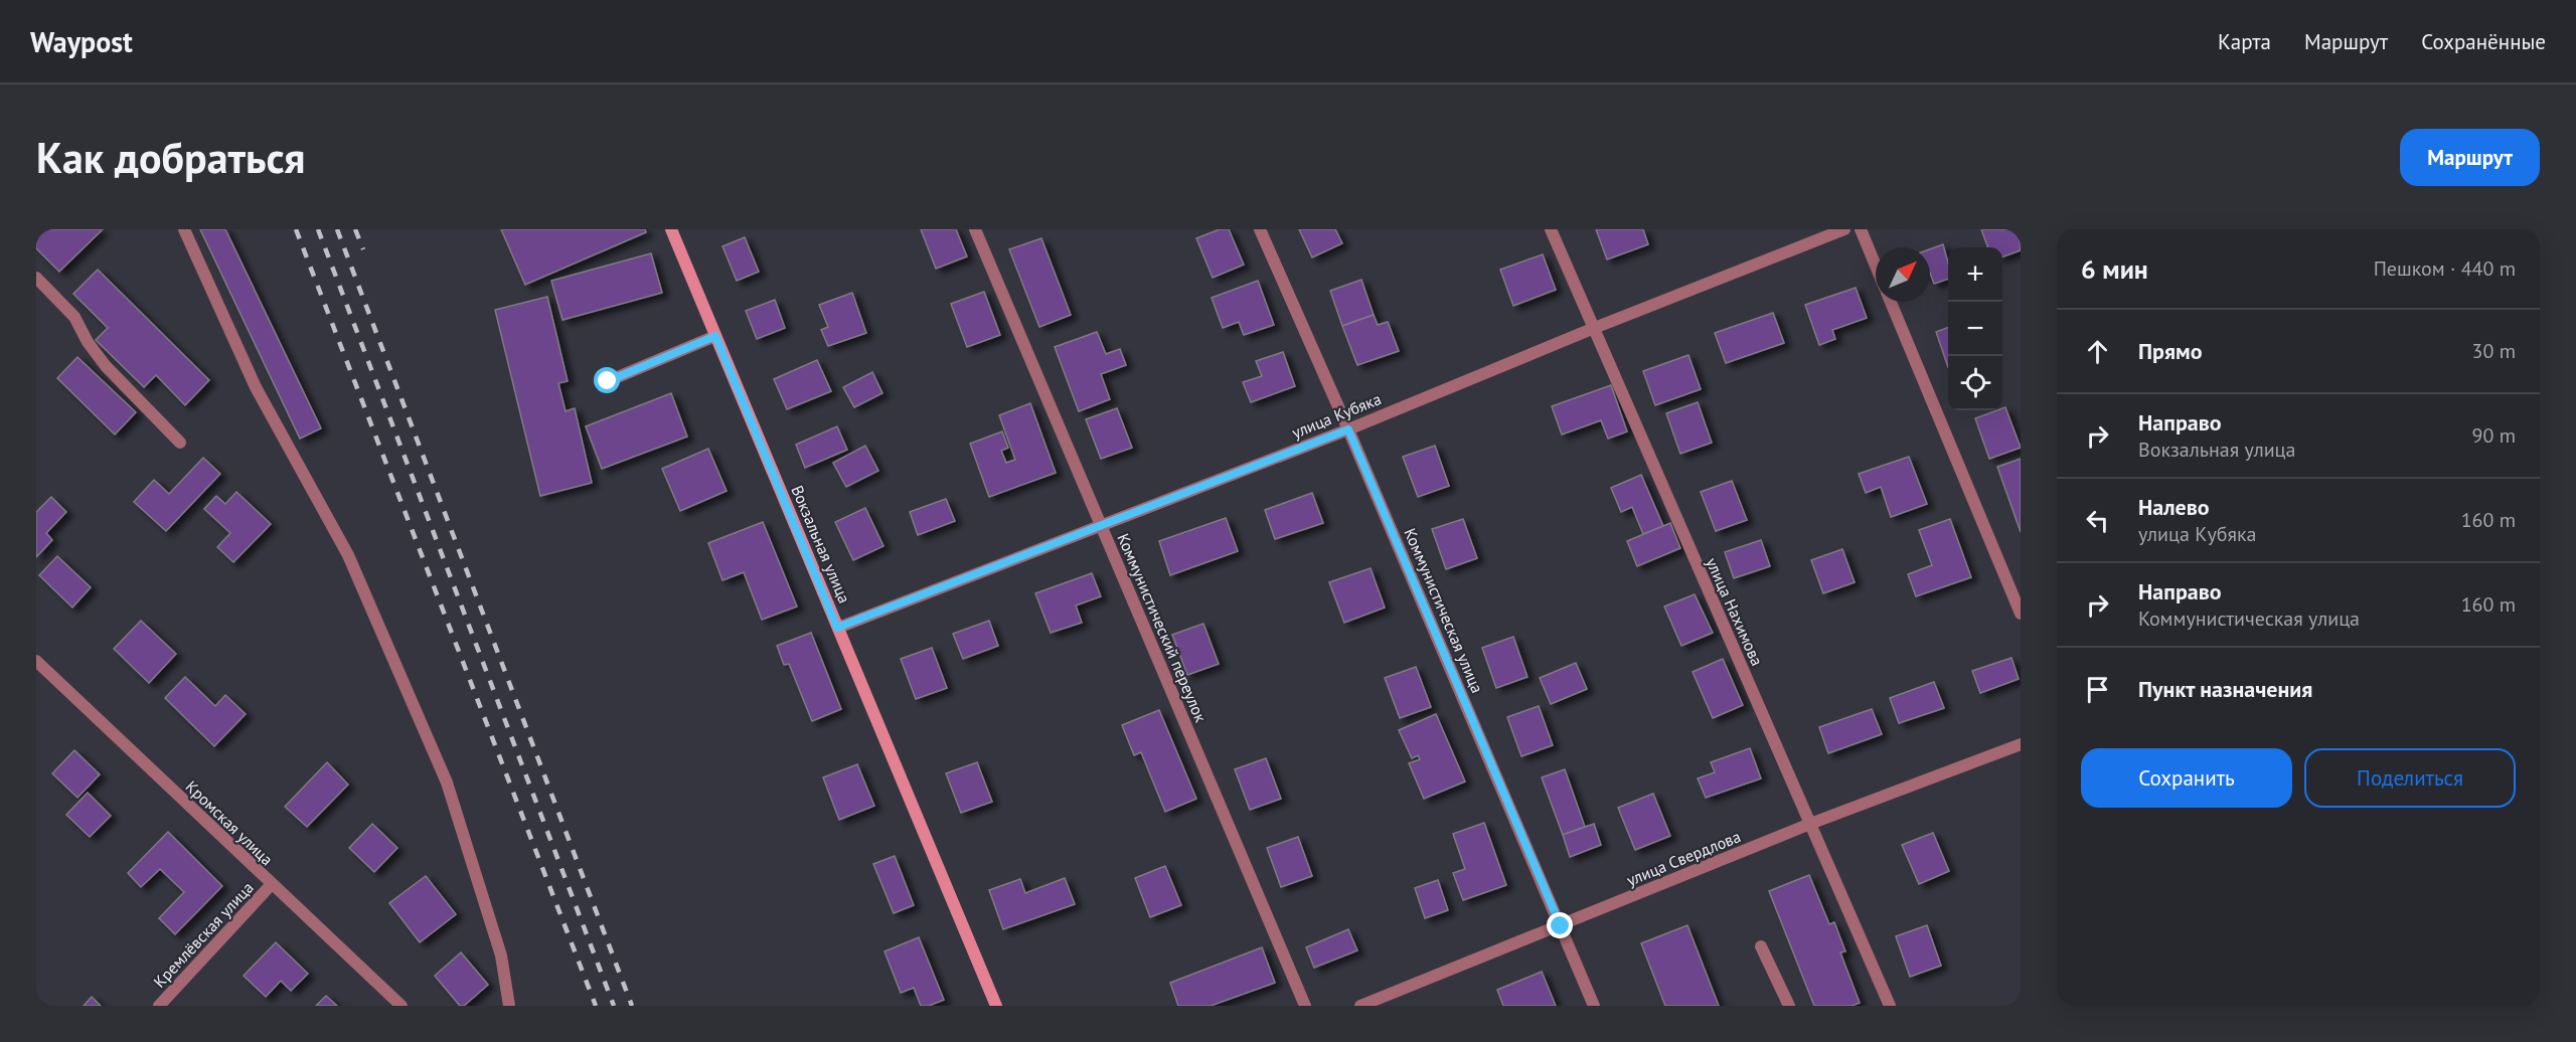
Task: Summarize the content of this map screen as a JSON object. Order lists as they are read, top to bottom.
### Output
{
  "streets": {
    "main road": ["Вокзальная улица"],
    "street": [
      "улица Кубяка",
      "Коммунистическая улица",
      "улица Нахимова",
      "Коммунистический переулок",
      "Кромская улица",
      "улица Свердлова",
      "Кремлёвская улица"
    ]
  },
  "crossings": [
    ["улица Кубяка", "Вокзальная улица"],
    ["улица Кубяка", "Коммунистическая улица"],
    ["улица Кубяка", "улица Нахимова"],
    ["улица Кубяка", "Коммунистический переулок"],
    ["Коммунистическая улица", "улица Свердлова"],
    ["улица Нахимова", "улица Свердлова"],
    ["Кромская улица", "Кремлёвская улица"]
  ],
  "north": "top right",
  "page": {
    "header": "Waypost",
    "nav": ["Карта", "Маршрут", "Сохранённые"],
    "buttons": [
      "Маршрут",
      ["Сохранить", "Поделиться"]
    ],
    "title": "Как добраться",
    "heading": ["6 мин", "Пешком · 440 m"],
    "map_buttons": ["+", "−"],
    "list": [
      ["Прямо", "30 m"],
      ["Направо", "Вокзальная улица", "90 m"],
      ["Налево", "улица Кубяка", "160 m"],
      ["Направо", "Коммунистическая улица", "160 m"],
      "Пункт назначения"
    ]
  }
}
